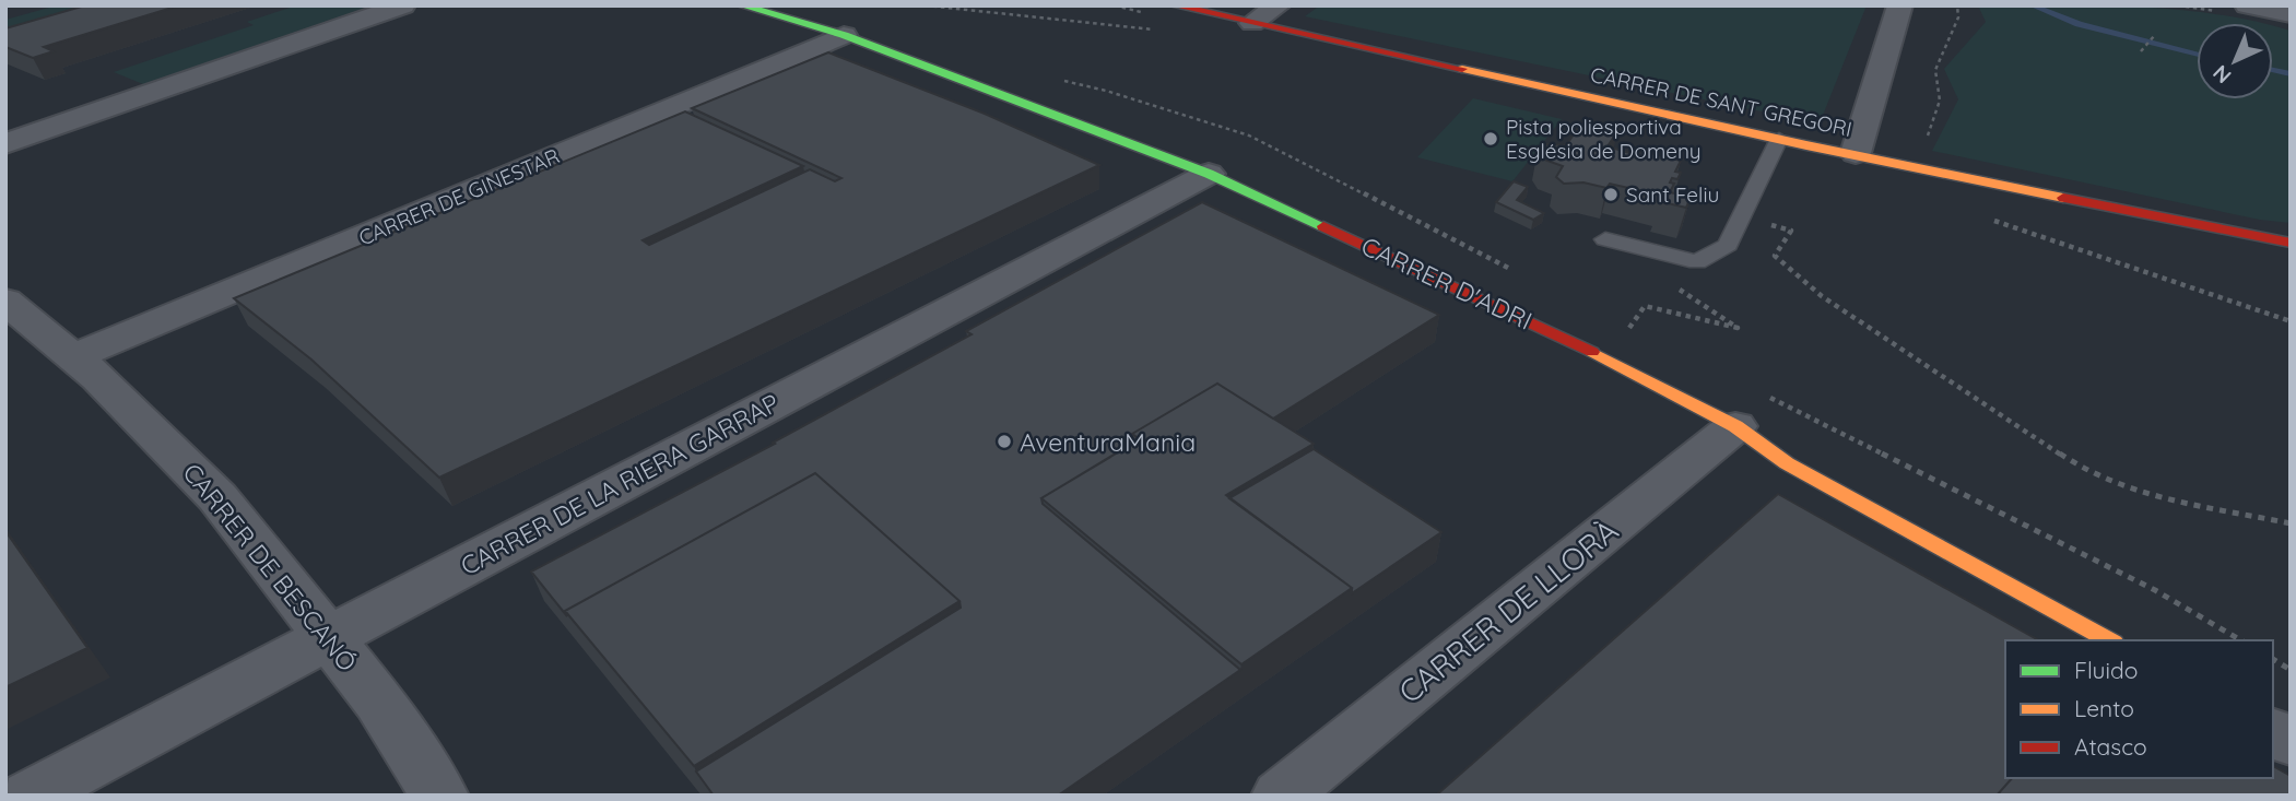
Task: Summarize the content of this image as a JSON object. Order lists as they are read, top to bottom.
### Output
{
  "streets": {
    "street": [
      "CARRER DE SANT GREGORI",
      "CARRER DE GINESTAR",
      "CARRER D'ADRI",
      "CARRER DE LA RIERA GARRAP",
      "CARRER DE BESCANÓ",
      "CARRER DE LLORÀ"
    ]
  },
  "crossings": [
    ["CARRER DE GINESTAR", "CARRER D'ADRI"],
    ["CARRER DE GINESTAR", "CARRER DE BESCANÓ"],
    ["CARRER D'ADRI", "CARRER DE LA RIERA GARRAP"],
    ["CARRER D'ADRI", "CARRER DE LLORÀ"],
    ["CARRER DE LA RIERA GARRAP", "CARRER DE BESCANÓ"]
  ],
  "places": ["Pista poliesportiva Església de Domeny", "Sant Feliu", "AventuraMania"],
  "legend": ["Fluido", "Lento", "Atasco"],
  "north": "bottom left"
}
